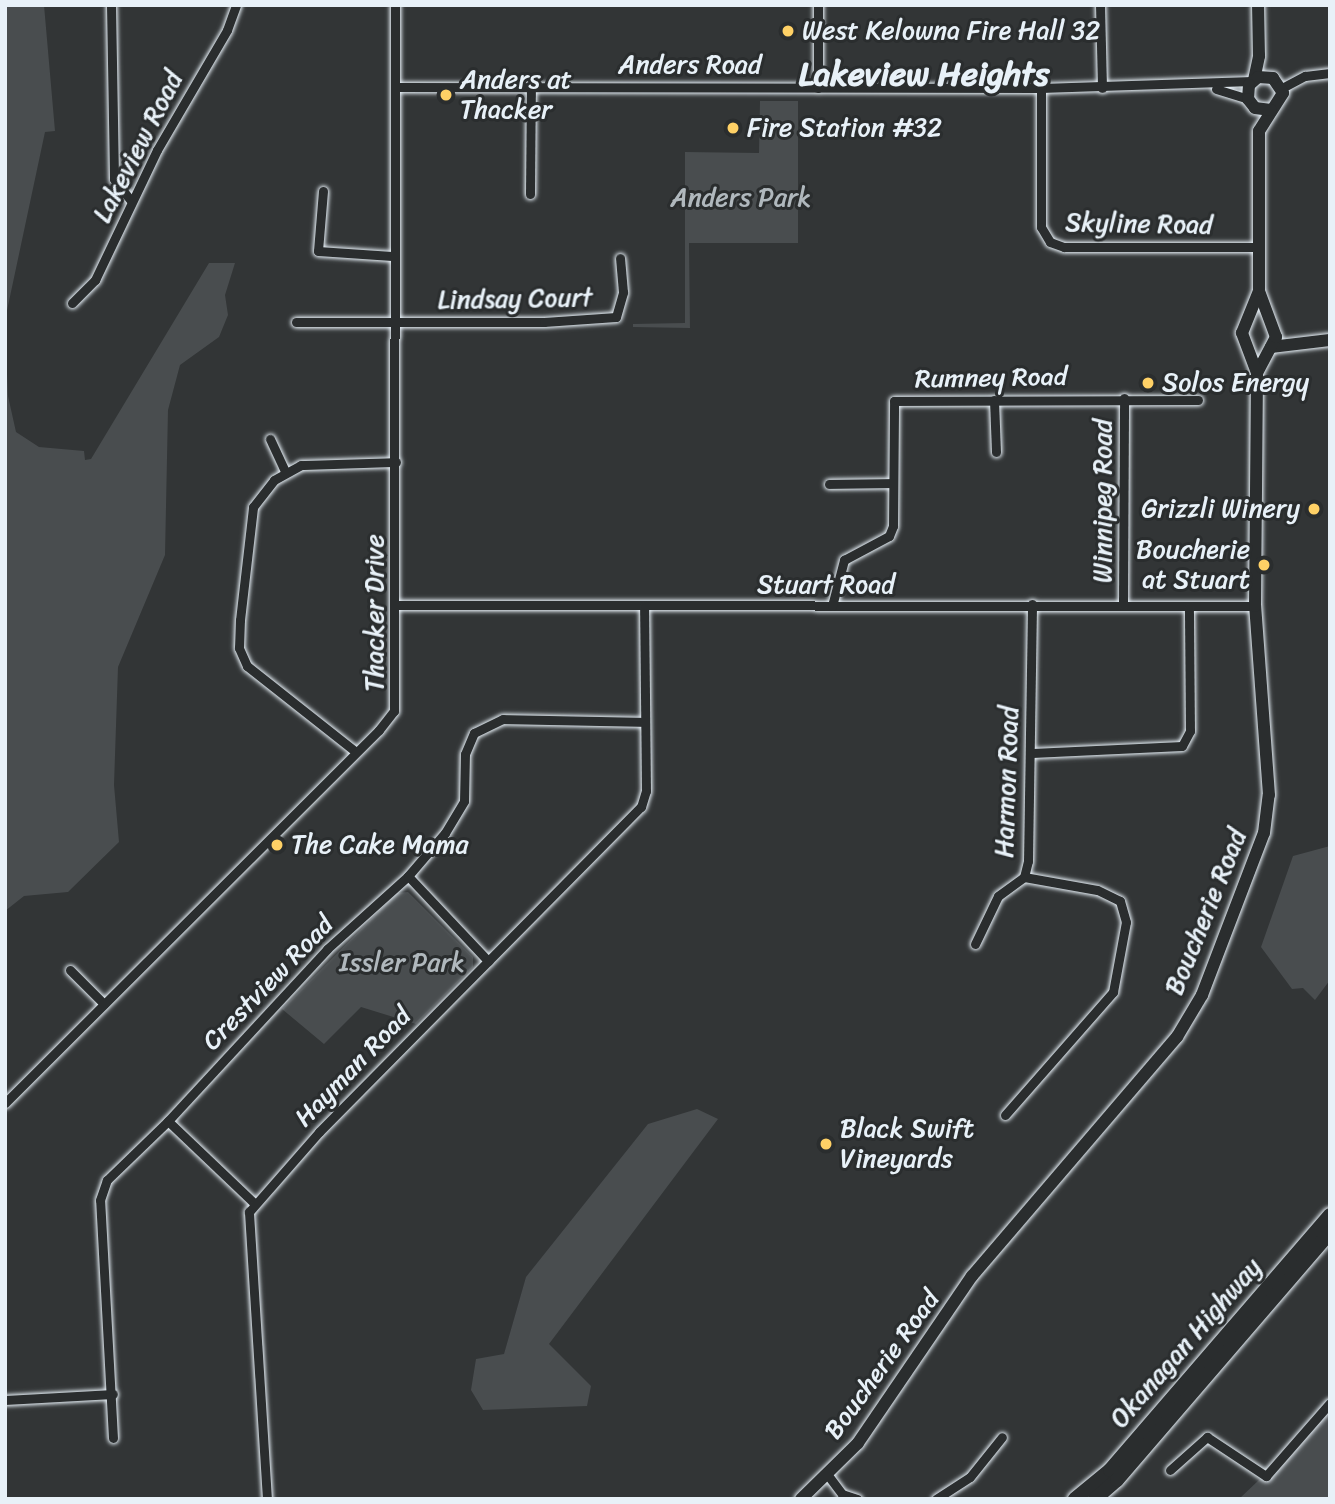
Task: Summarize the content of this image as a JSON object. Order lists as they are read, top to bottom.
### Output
{
  "streets": {
    "highway": ["Okanagan Highway"],
    "main road": ["Boucherie Road"],
    "street": [
      "Anders Road",
      "Lakeview Road",
      "Skyline Road",
      "Lindsay Court",
      "Rumney Road",
      "Winnipeg Road",
      "Stuart Road",
      "Thacker Drive",
      "Harmon Road",
      "Crestview Road",
      "Hayman Road"
    ]
  },
  "crossings": [
    ["Anders Road", "Skyline Road"],
    ["Anders Road", "Thacker Drive"],
    ["Anders Road", "Boucherie Road"],
    ["Skyline Road", "Boucherie Road"],
    ["Lindsay Court", "Thacker Drive"],
    ["Rumney Road", "Winnipeg Road"],
    ["Rumney Road", "Stuart Road"],
    ["Winnipeg Road", "Stuart Road"],
    ["Stuart Road", "Thacker Drive"],
    ["Stuart Road", "Harmon Road"],
    ["Stuart Road", "Boucherie Road"],
    ["Stuart Road", "Hayman Road"],
    ["Crestview Road", "Hayman Road"]
  ],
  "districts": ["Lakeview Heights"],
  "parks": ["Anders Park", "Issler Park"],
  "places": [
    "West Kelowna Fire Hall 32",
    "Anders at Thacker",
    "Fire Station #32",
    "Solos Energy",
    "Grizzli Winery",
    "Boucherie at Stuart",
    "The Cake Mama",
    "Black Swift Vineyards"
  ]
}
